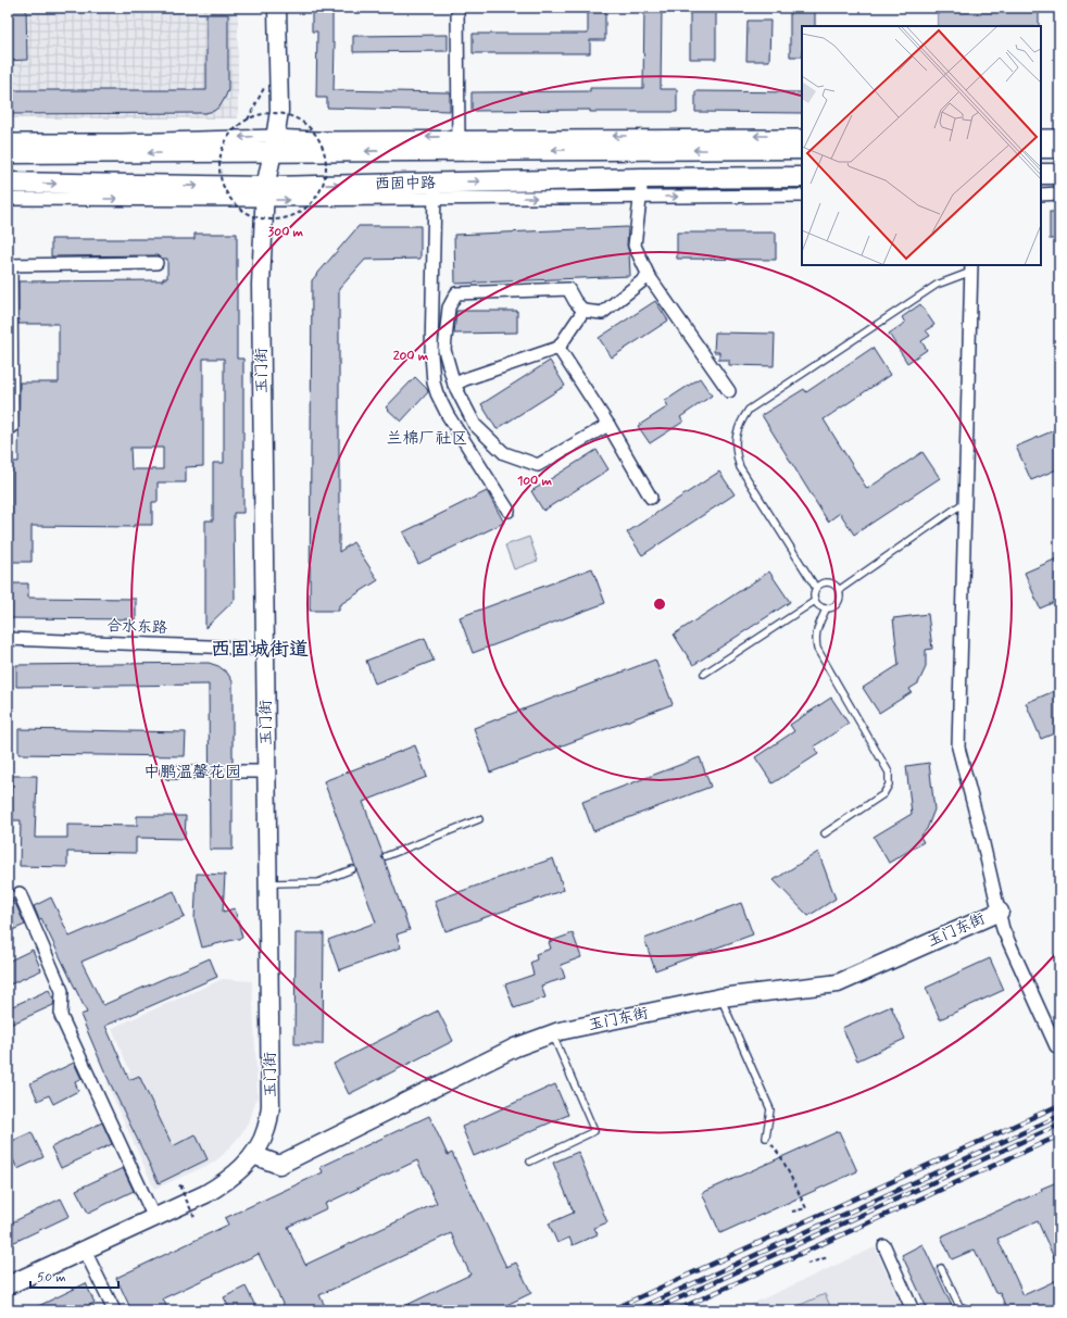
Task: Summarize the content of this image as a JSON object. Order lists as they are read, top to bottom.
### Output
{
  "streets": {
    "main road": ["西固中路"],
    "street": ["玉门街", "合水东路", "玉门东街"]
  },
  "crossings": [
    ["西固中路", "玉门街"],
    ["玉门街", "合水东路"],
    ["玉门街", "玉门东街"]
  ],
  "districts": ["兰棉厂社区", "西固城街道", "中鹏温馨花园"],
  "scale_bar": "50 m",
  "rings": ["300 m", "200 m", "100 m"]
}
